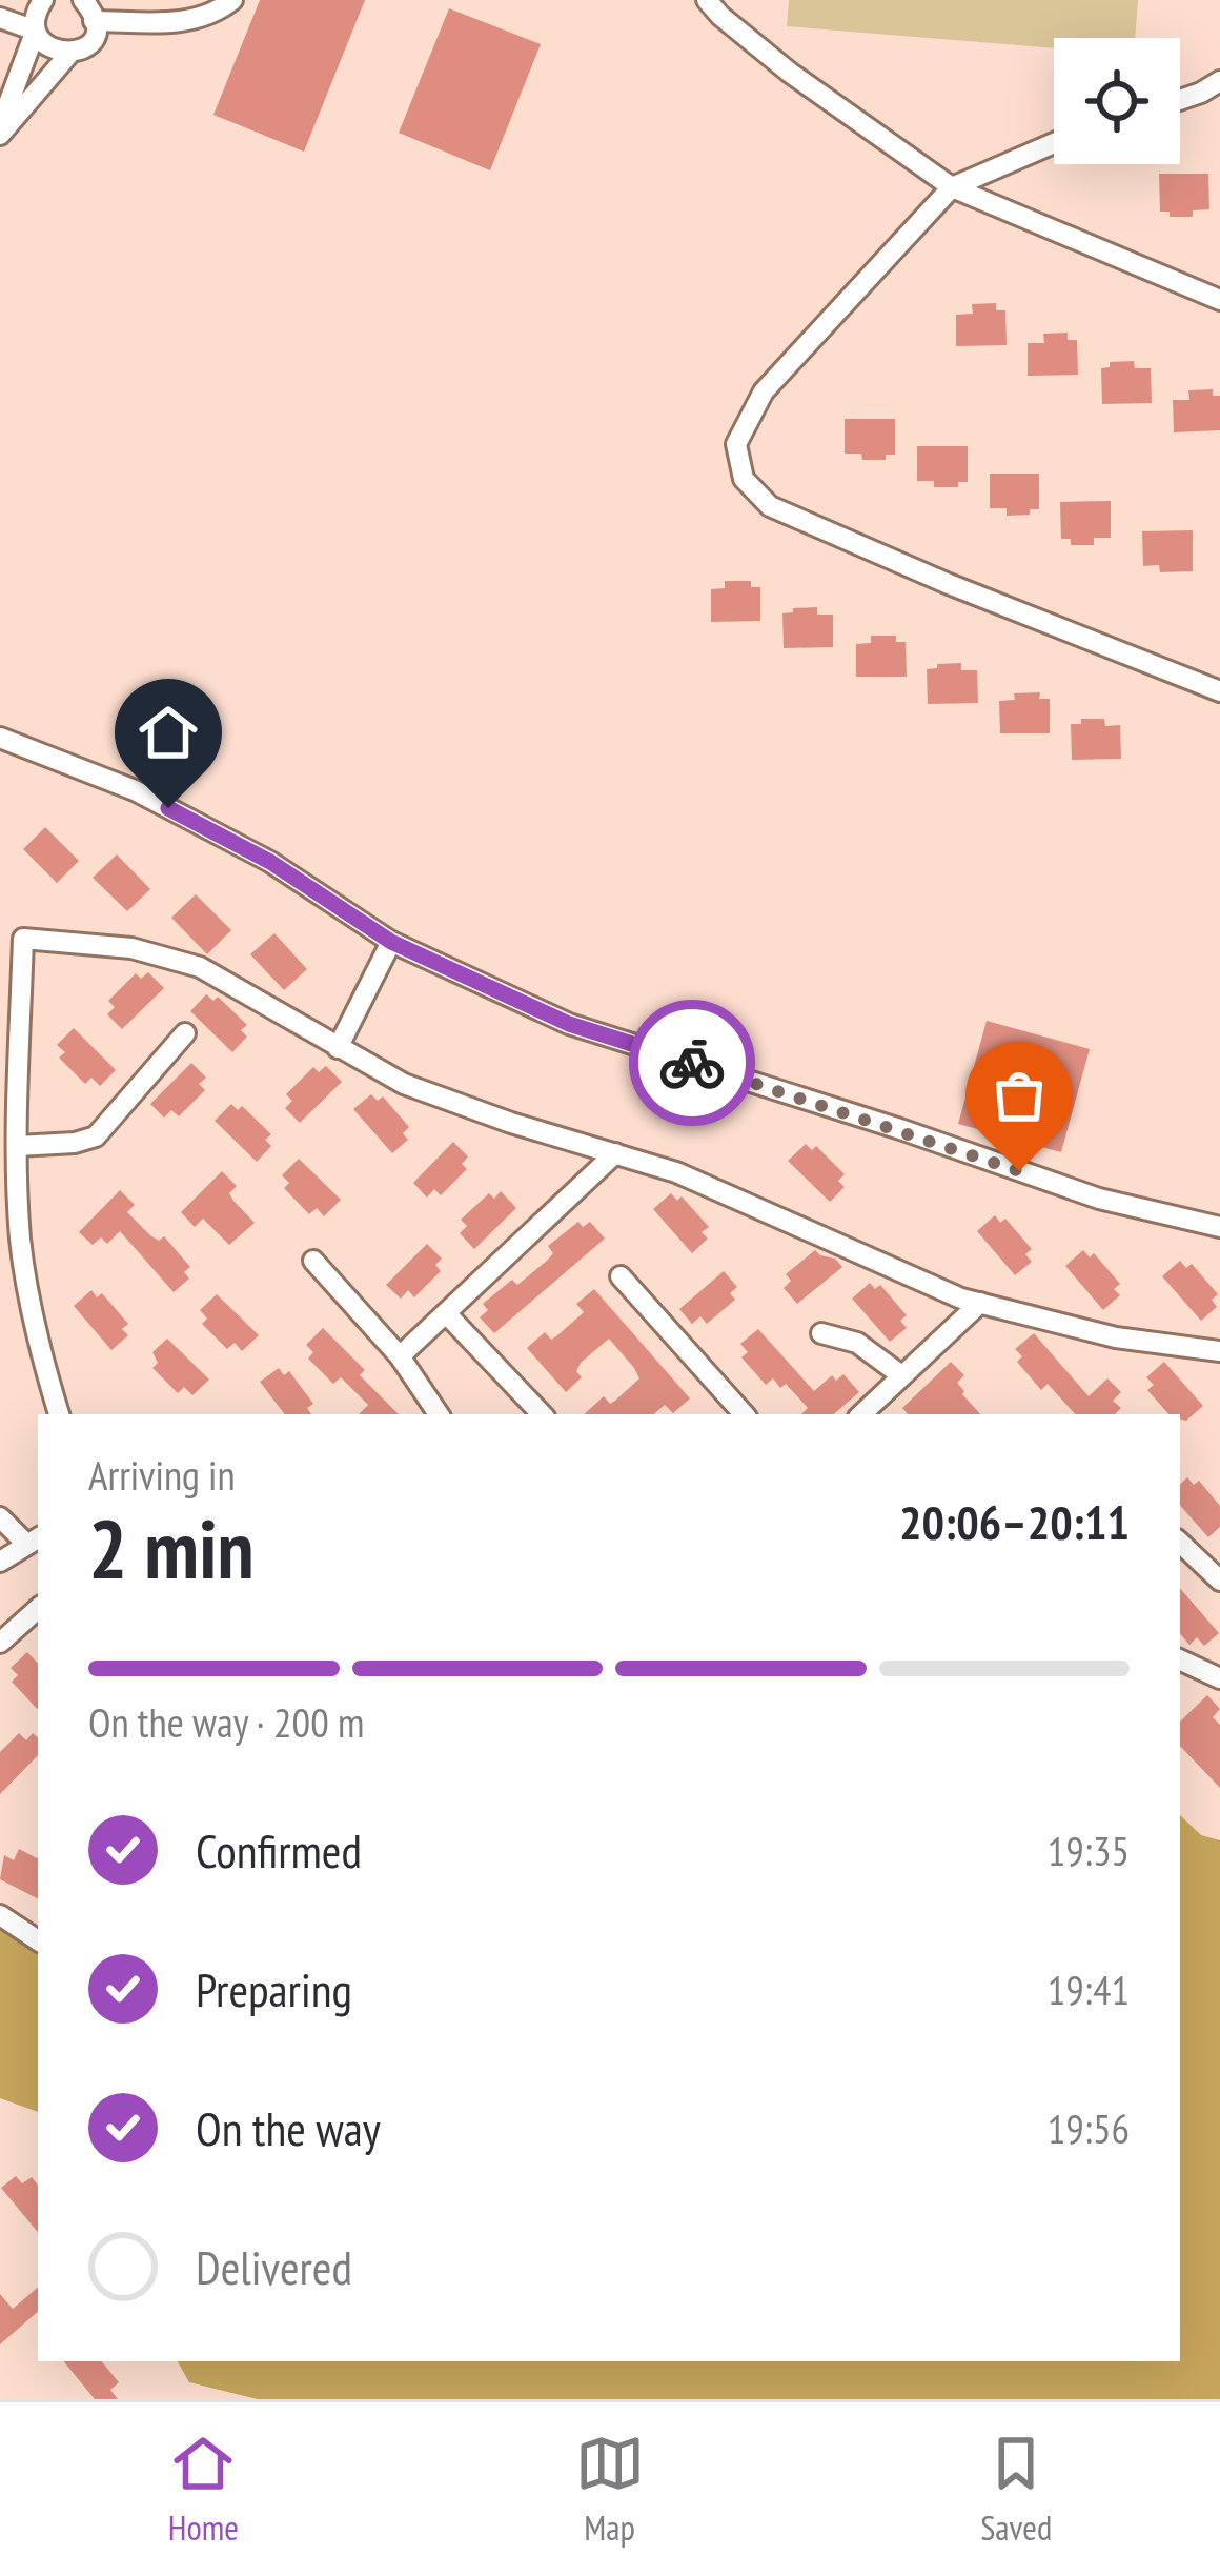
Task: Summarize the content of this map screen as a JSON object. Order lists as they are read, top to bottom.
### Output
{
  "page": {
    "heading": ["2 min", "Arriving in", "20:06–20:11"],
    "bar": "On the way · 200 m",
    "list": [
      ["Confirmed", "19:35"],
      ["Preparing", "19:41"],
      ["On the way", "19:56"],
      "Delivered"
    ],
    "tabs": ["Home", "Map", "Saved"]
  }
}
